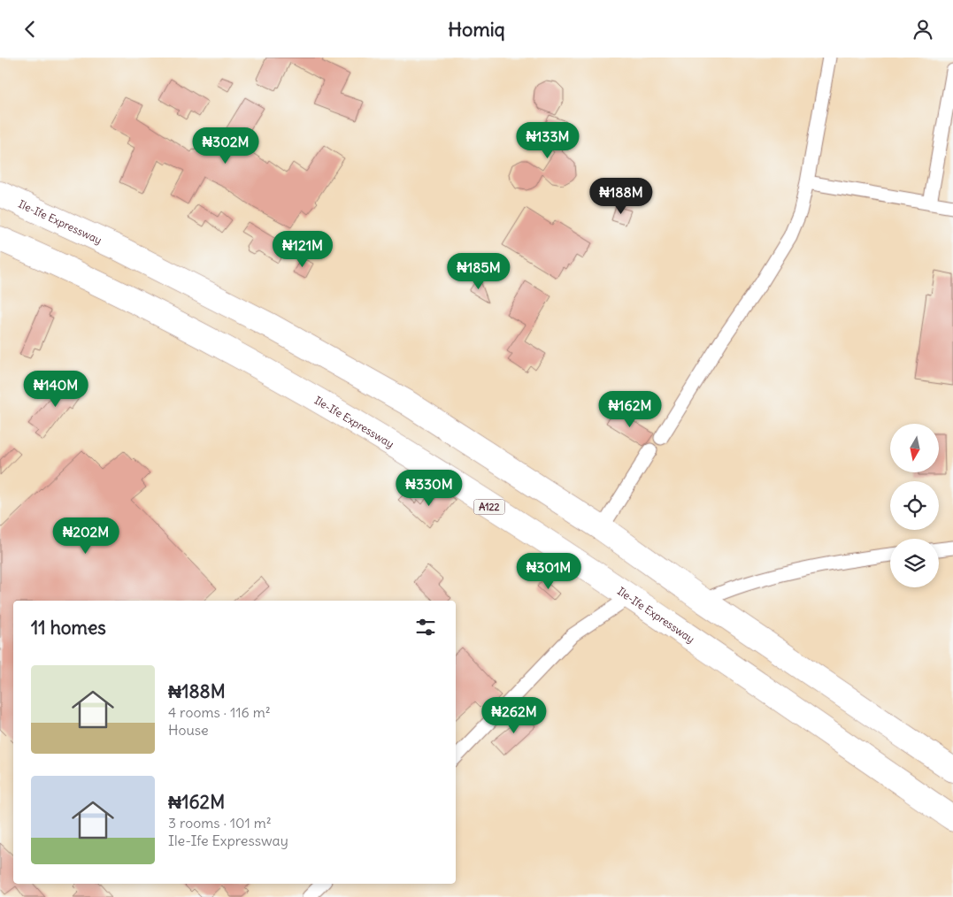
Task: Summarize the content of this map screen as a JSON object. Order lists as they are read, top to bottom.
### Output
{
  "streets": {
    "highway": ["Ile-Ife Expressway", "A122"]
  },
  "north": "bottom",
  "page": {
    "header": "Homiq",
    "price": [
      "₦133M",
      "₦302M",
      "₦188M",
      "₦121M",
      "₦185M",
      "₦140M",
      "₦162M",
      "₦330M",
      "₦202M",
      "₦301M",
      "₦262M"
    ],
    "heading": "11 homes",
    "list": [
      {
        "name": "₦188M",
        "note": "4 rooms · 116 m² · House"
      },
      {
        "name": "₦162M",
        "note": "3 rooms · 101 m² · Ile-Ife Expressway"
      }
    ]
  }
}
